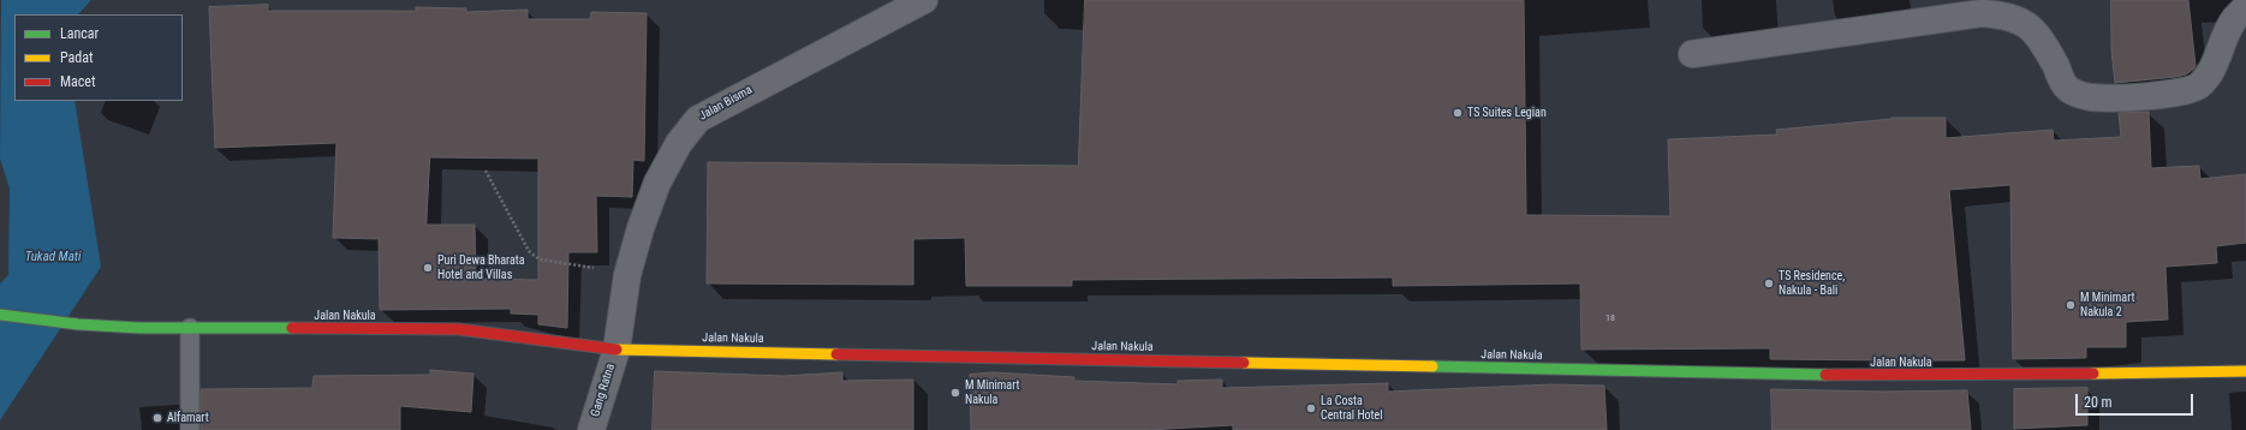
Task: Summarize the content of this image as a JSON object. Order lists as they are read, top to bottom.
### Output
{
  "streets": {
    "main road": ["Jalan Nakula"],
    "street": ["Jalan Bisma", "Gang Ratna"]
  },
  "crossings": [
    ["Jalan Bisma", "Jalan Nakula"],
    ["Jalan Bisma", "Gang Ratna"],
    ["Jalan Nakula", "Gang Ratna"]
  ],
  "water": ["Tukad Mati"],
  "places": [
    "TS Suites Legian",
    "Puri Dewa Bharata Hotel and Villas",
    "TS Residence, Nakula - Bali",
    "M Minimart Nakula 2",
    "M Minimart Nakula",
    "La Costa Central Hotel",
    "Alfamart"
  ],
  "house_numbers": ["18"],
  "legend": ["Lancar", "Padat", "Macet"],
  "scale_bar": "20 m"
}
